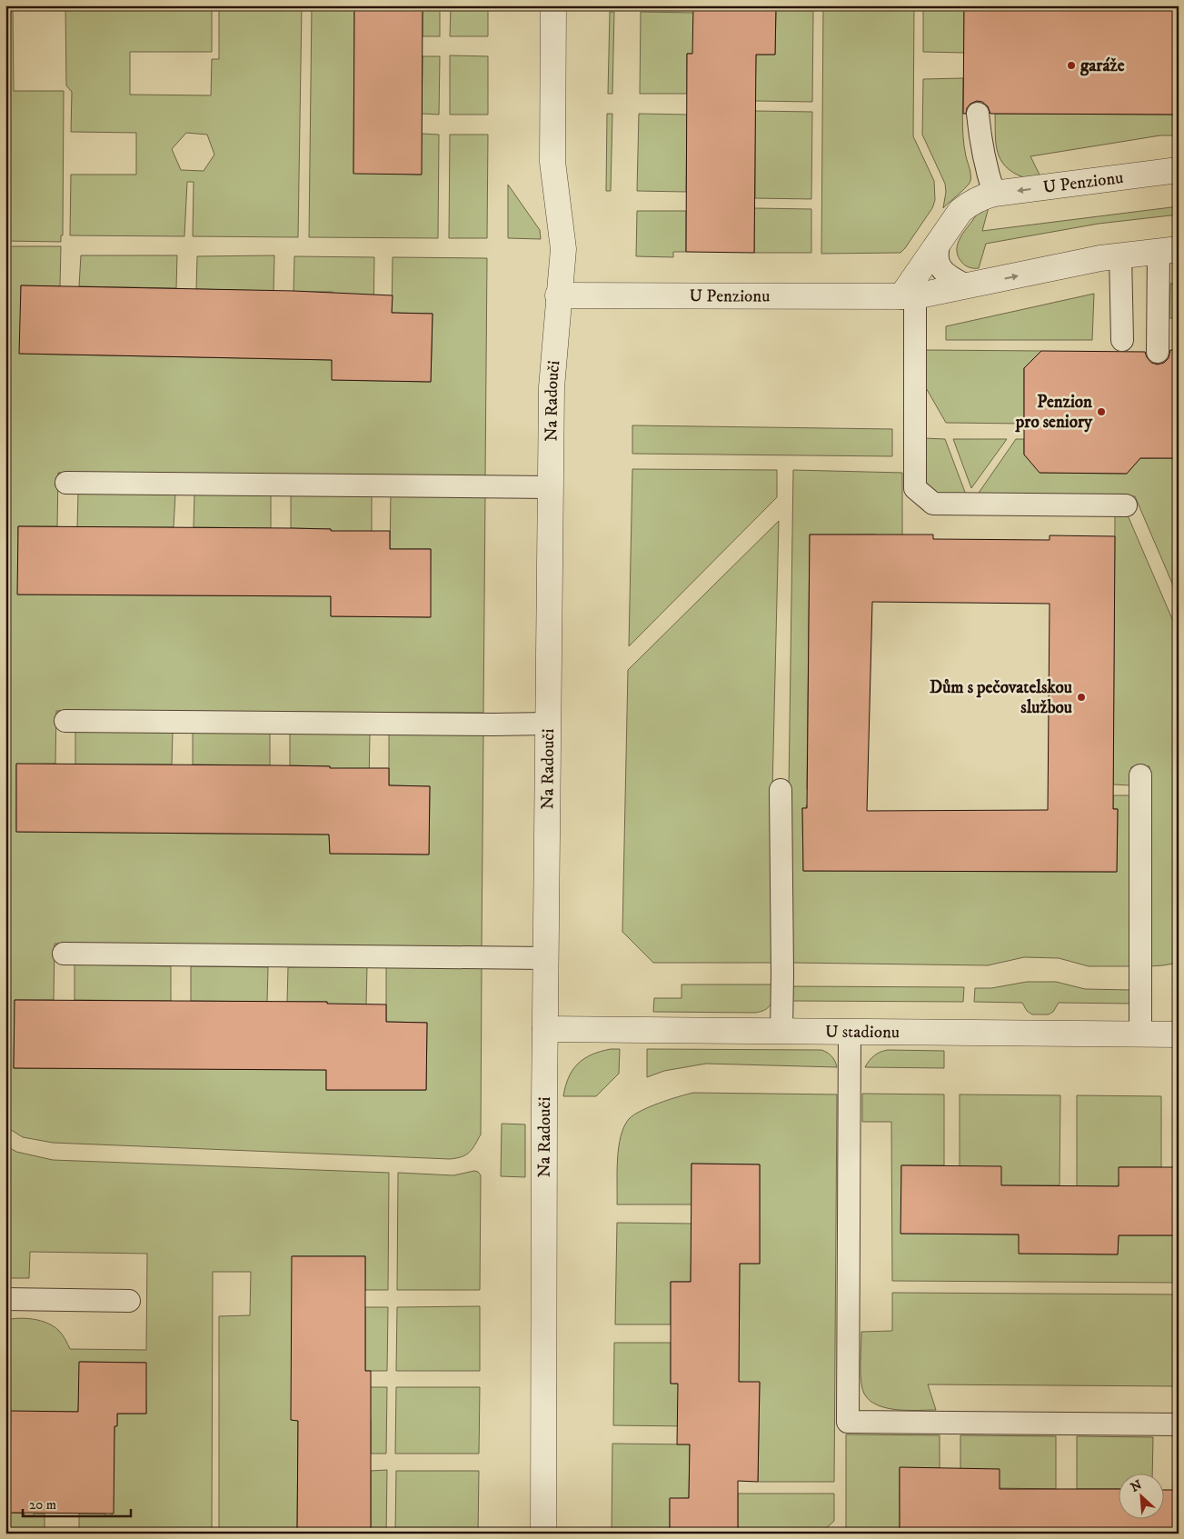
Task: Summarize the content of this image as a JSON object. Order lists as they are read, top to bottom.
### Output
{
  "streets": {
    "street": ["U Penzionu", "Na Radouči", "U stadionu"]
  },
  "crossings": [
    ["U Penzionu", "Na Radouči"],
    ["Na Radouči", "U stadionu"]
  ],
  "places": ["garáže", "Penzion pro seniory", "Dům s pečovatelskou službou"],
  "scale_bar": "20 m",
  "north": "top left"
}
